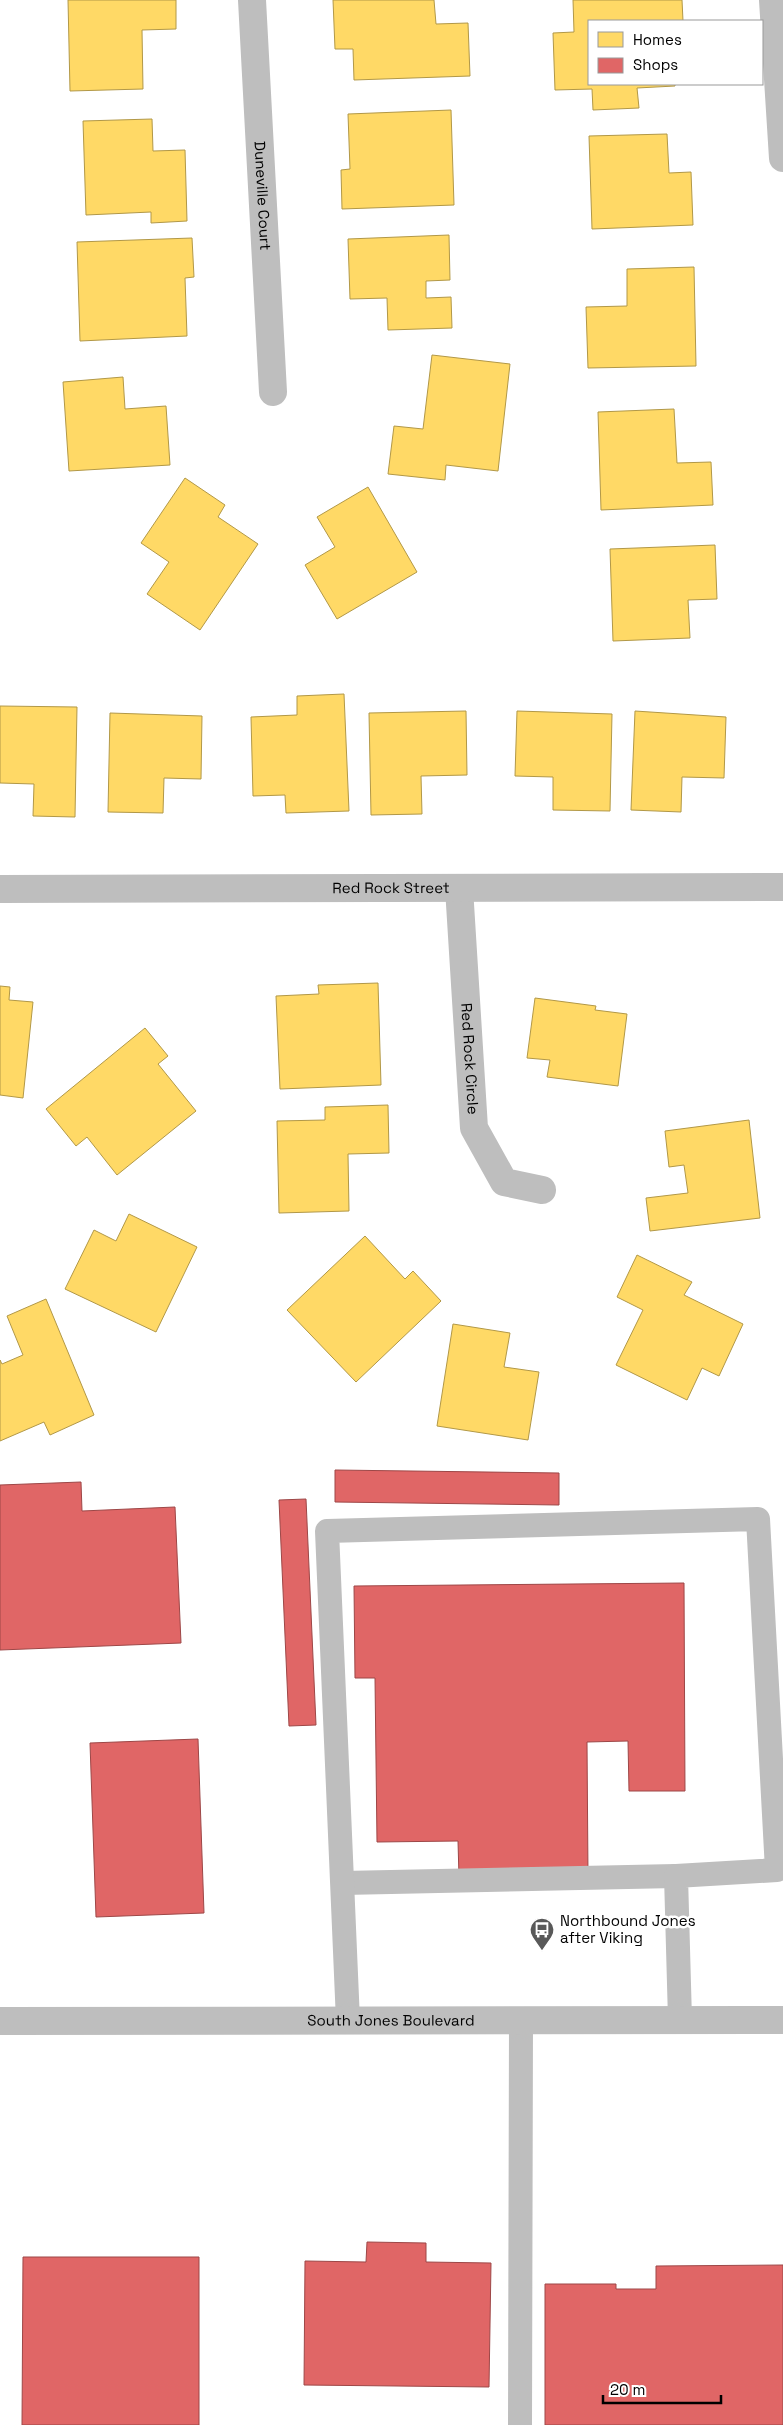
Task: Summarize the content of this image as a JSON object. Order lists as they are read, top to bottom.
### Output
{
  "streets": {
    "street": [
      "Duneville Court",
      "Red Rock Street",
      "Red Rock Circle",
      "South Jones Boulevard"
    ]
  },
  "crossings": [
    ["Red Rock Street", "Red Rock Circle"]
  ],
  "places": {
    "bus stop": ["Northbound Jones after Viking"]
  },
  "legend": ["Homes", "Shops"],
  "scale_bar": "20 m"
}
